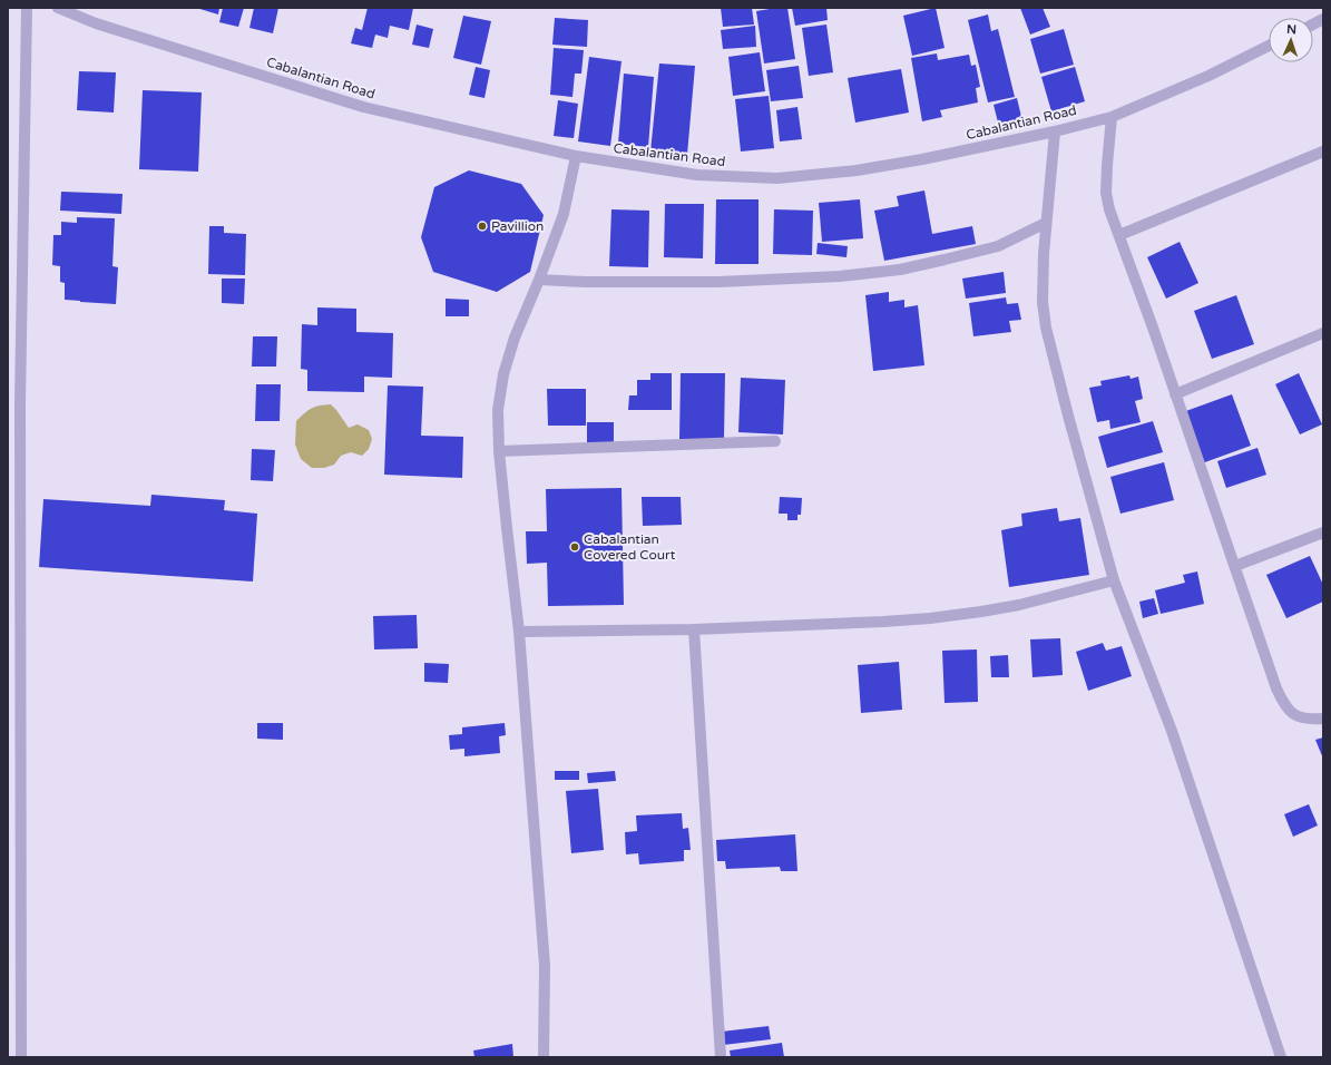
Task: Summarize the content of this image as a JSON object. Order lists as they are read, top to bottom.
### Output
{
  "streets": {
    "street": ["Cabalantian Road"]
  },
  "places": ["Pavillion", "Cabalantian Covered Court"],
  "north": "top"
}
